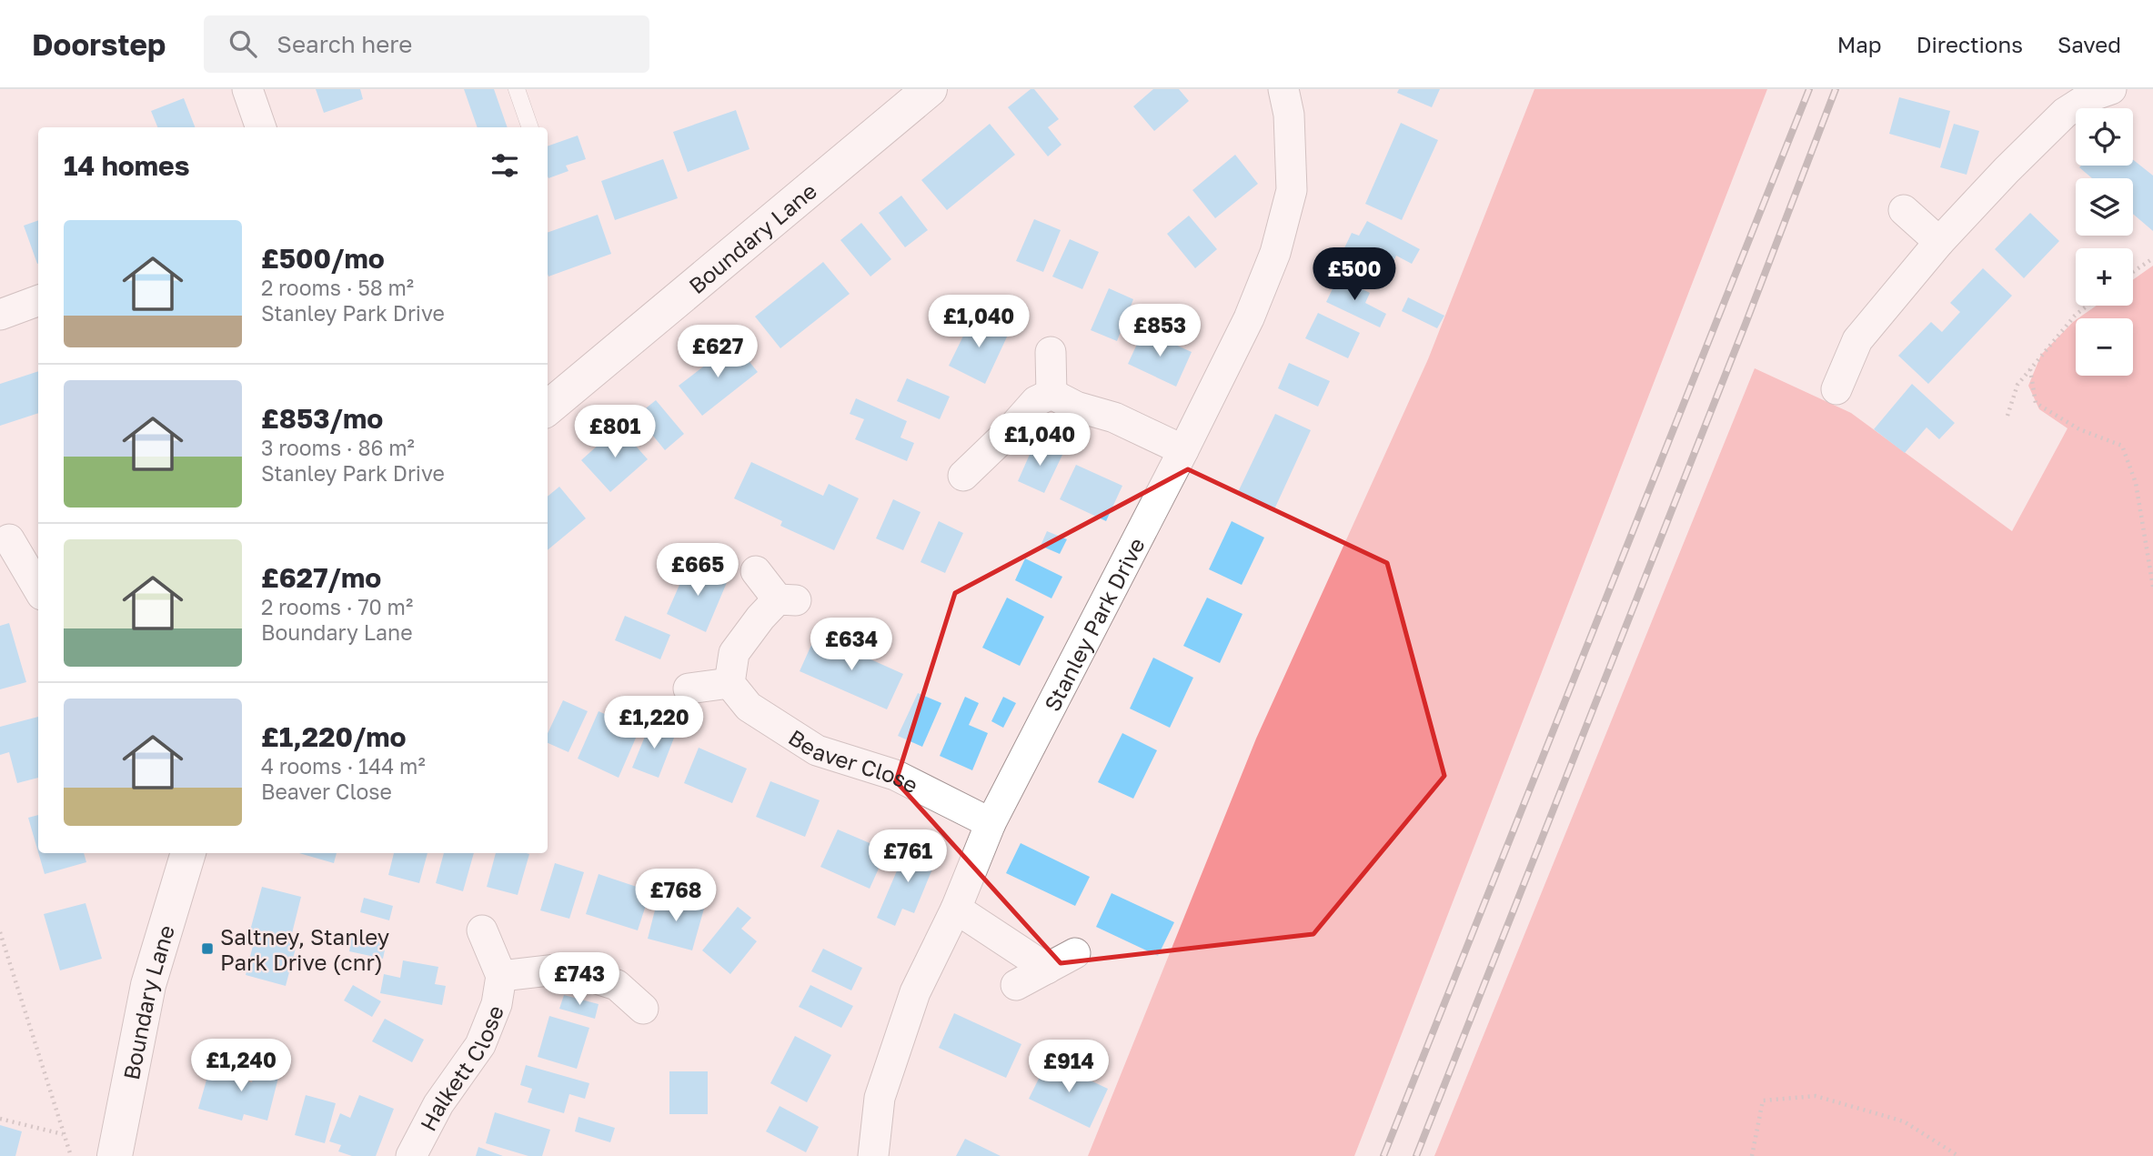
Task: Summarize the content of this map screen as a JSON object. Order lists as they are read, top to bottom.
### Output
{
  "streets": {
    "street": [
      "Boundary Lane",
      "Stanley Park Drive",
      "Beaver Close",
      "Halkett Close"
    ]
  },
  "crossings": [
    ["Stanley Park Drive", "Beaver Close"]
  ],
  "places": {
    "transit": ["Saltney, Stanley Park Drive (cnr)"]
  },
  "page": {
    "header": "Doorstep",
    "search": "Search here",
    "nav": ["Map", "Directions", "Saved"],
    "map_buttons": ["+", "−"],
    "heading": "14 homes",
    "list": [
      {
        "name": "£500/mo",
        "note": "2 rooms · 58 m² · Stanley Park Drive"
      },
      {
        "name": "£853/mo",
        "note": "3 rooms · 86 m² · Stanley Park Drive"
      },
      {
        "name": "£627/mo",
        "note": "2 rooms · 70 m² · Boundary Lane"
      },
      {
        "name": "£1,220/mo",
        "note": "4 rooms · 144 m² · Beaver Close"
      }
    ],
    "price": [
      "£500",
      "£1,040",
      "£853",
      "£627",
      "£801",
      "£1,040",
      "£665",
      "£634",
      "£1,220",
      "£761",
      "£768",
      "£743",
      "£1,240",
      "£914"
    ]
  }
}
